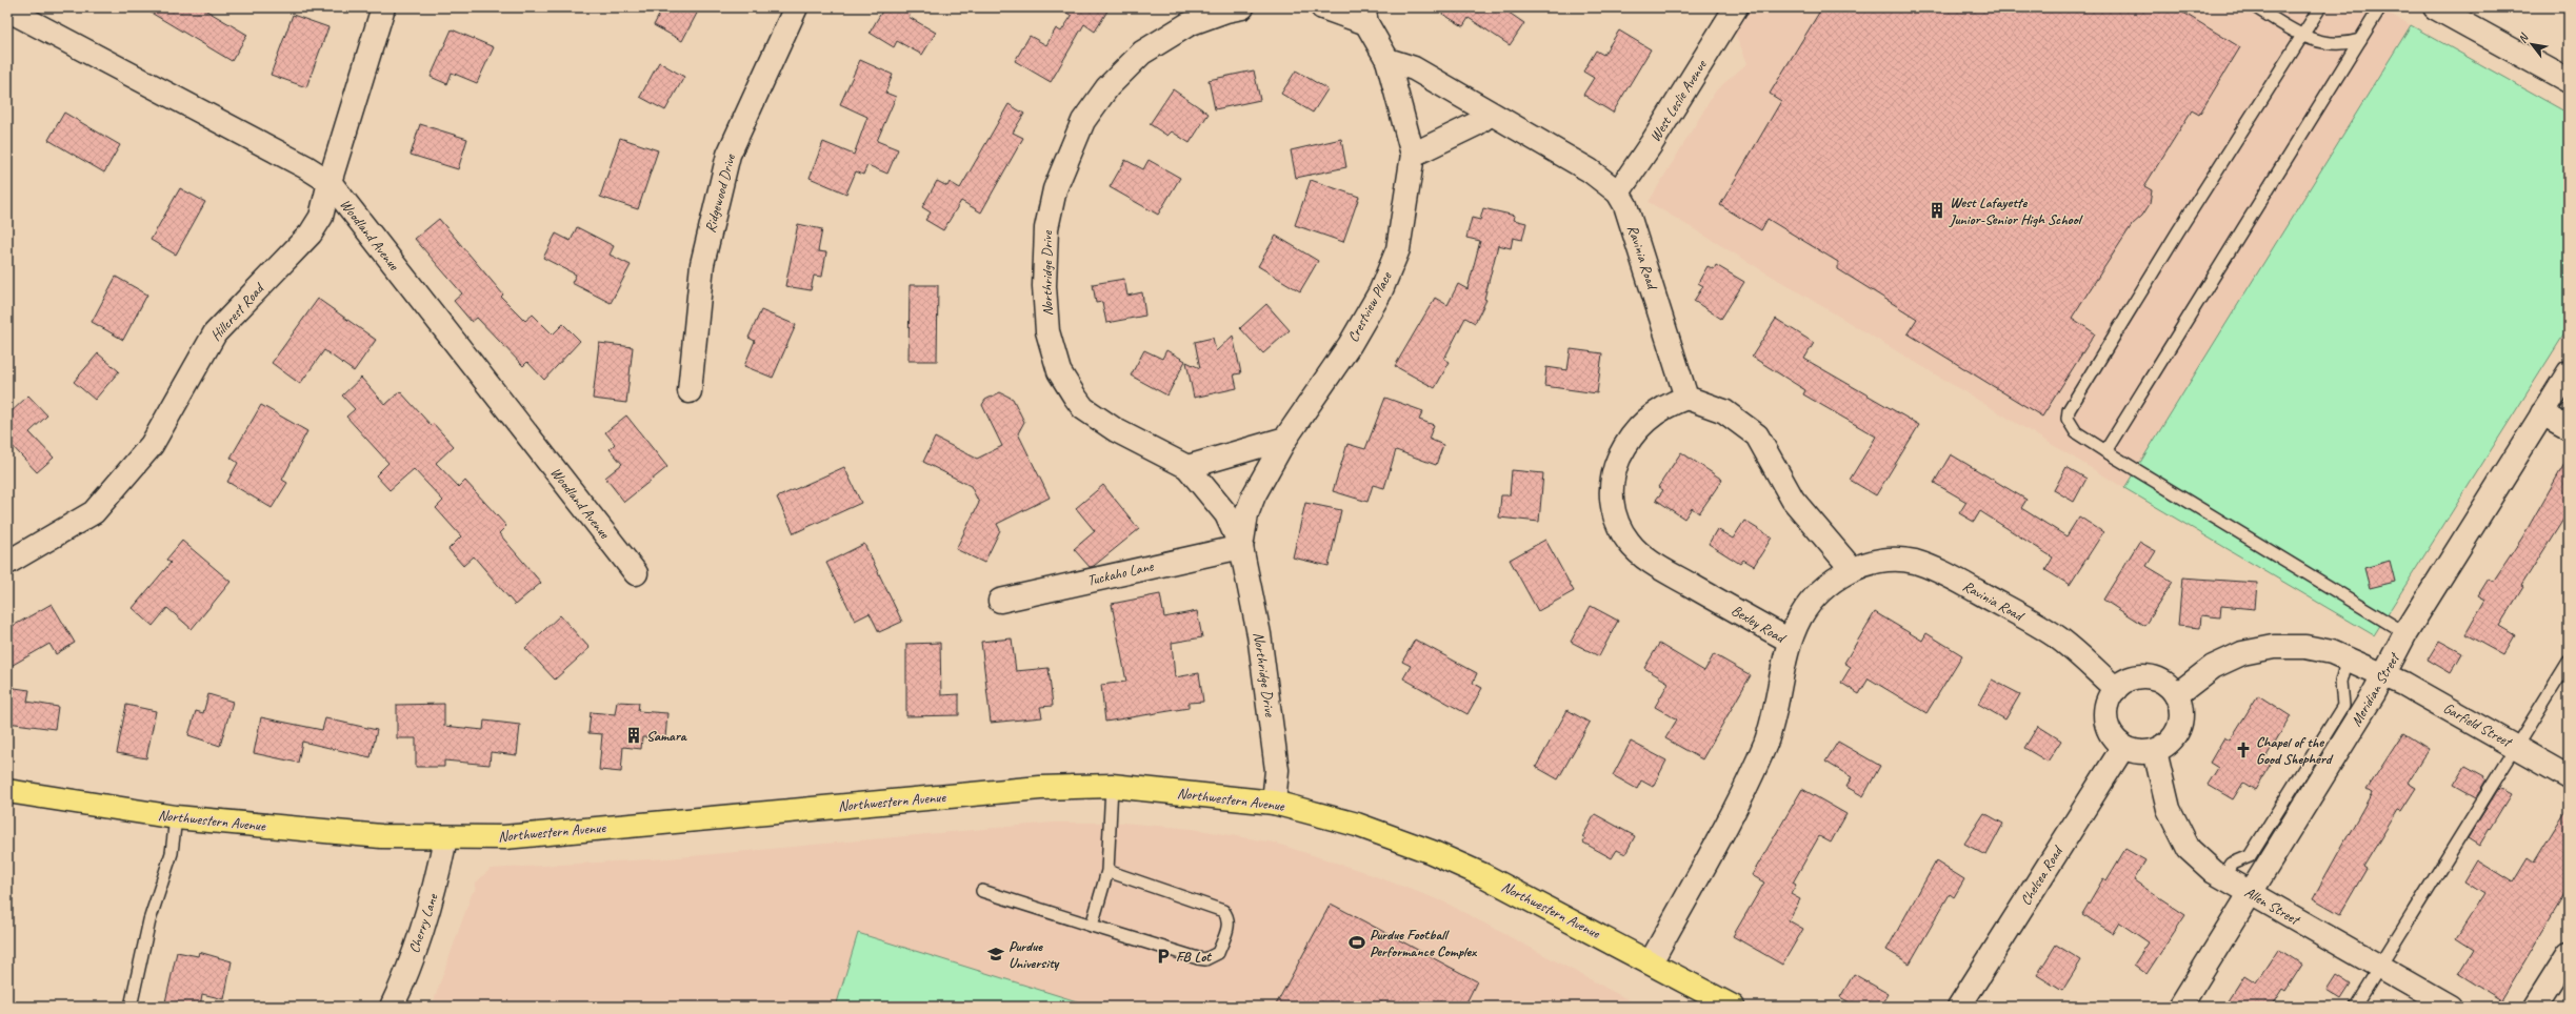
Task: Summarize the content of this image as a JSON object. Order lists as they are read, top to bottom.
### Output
{
  "streets": {
    "main road": ["Northwestern Avenue"],
    "street": [
      "West Leslie Avenue",
      "Ridgewood Drive",
      "Woodland Avenue",
      "Ravinia Road",
      "Northridge Drive",
      "Crestview Place",
      "Hillcrest Road",
      "Tuckaho Lane",
      "Bexley Road",
      "Meridian Street",
      "Garfield Street",
      "Chelsea Road",
      "Allen Street",
      "Cherry Lane"
    ]
  },
  "crossings": [
    ["West Leslie Avenue", "Ravinia Road"],
    ["Woodland Avenue", "Hillcrest Road"],
    ["Ravinia Road", "Crestview Place"],
    ["Ravinia Road", "Bexley Road"],
    ["Ravinia Road", "Chelsea Road"],
    ["Ravinia Road", "Allen Street"],
    ["Northridge Drive", "Crestview Place"],
    ["Northridge Drive", "Tuckaho Lane"],
    ["Northridge Drive", "Northwestern Avenue"],
    ["Bexley Road", "Northwestern Avenue"],
    ["Meridian Street", "Garfield Street"],
    ["Meridian Street", "Allen Street"],
    ["Northwestern Avenue", "Cherry Lane"],
    ["Chelsea Road", "Allen Street"]
  ],
  "places": {
    "building": ["West Lafayette Junior-Senior High School", "Samara"],
    "church": ["Chapel of the Good Shepherd"],
    "sports": ["Purdue Football Performance Complex"],
    "school or university": ["Purdue University"],
    "parking": ["FB Lot"]
  },
  "north": "top left"
}
